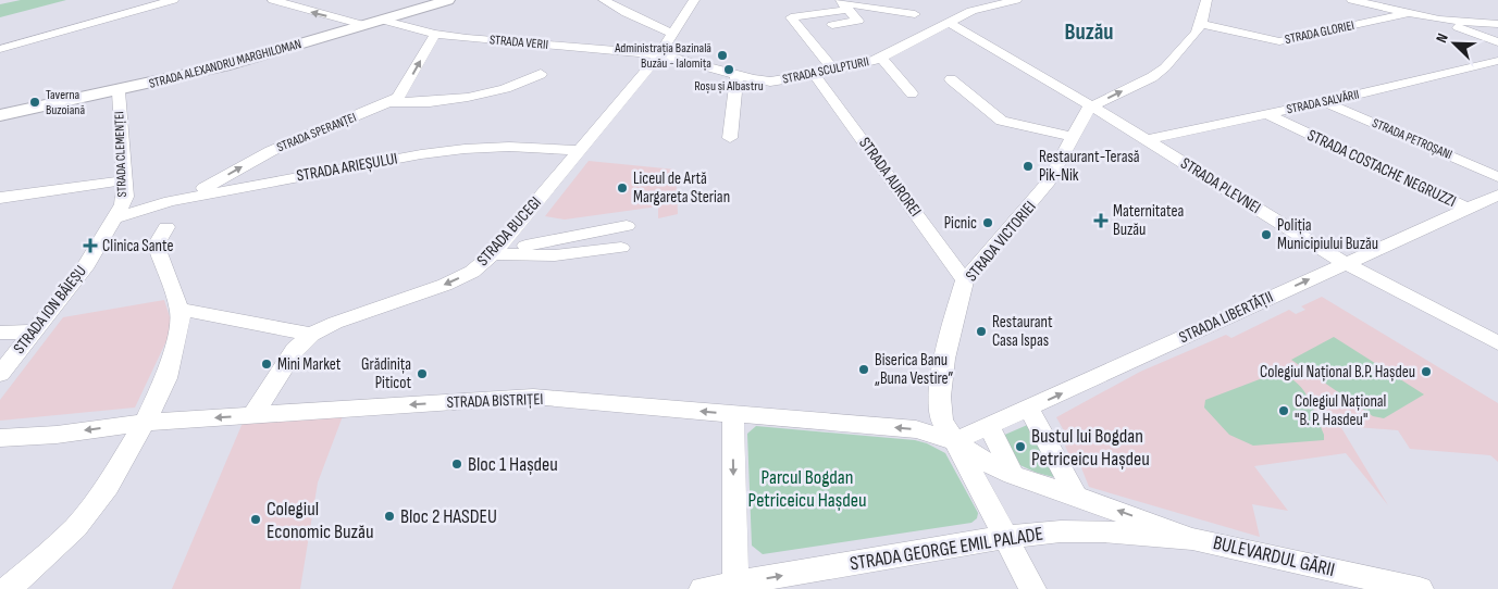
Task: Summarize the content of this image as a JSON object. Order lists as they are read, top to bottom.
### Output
{
  "streets": {
    "main road": ["STRADA ALEXANDRU MARGHILOMAN"],
    "street": [
      "STRADA GLORIEI",
      "STRADA VERII",
      "STRADA SCULPTURII",
      "STRADA SALVĂRII",
      "STRADA SPERANȚEI",
      "STRADA PETROȘANI",
      "STRADA CLEMENȚEI",
      "STRADA ARIEȘULUI",
      "STRADA COSTACHE NEGRUZZI",
      "STRADA AUROREI",
      "STRADA PLEVNEI",
      "STRADA BUCEGI",
      "STRADA VICTORIEI",
      "STRADA ION BĂIEȘU",
      "STRADA LIBERTĂȚII",
      "STRADA BISTRIȚEI",
      "STRADA GEORGE EMIL PALADE",
      "BULEVARDUL GĂRII"
    ]
  },
  "crossings": [
    ["STRADA VERII", "STRADA ALEXANDRU MARGHILOMAN"],
    ["STRADA VERII", "STRADA SCULPTURII"],
    ["STRADA VERII", "STRADA SPERANȚEI"],
    ["STRADA VERII", "STRADA BUCEGI"],
    ["STRADA ALEXANDRU MARGHILOMAN", "STRADA CLEMENȚEI"],
    ["STRADA SCULPTURII", "STRADA AUROREI"],
    ["STRADA SCULPTURII", "STRADA PLEVNEI"],
    ["STRADA SCULPTURII", "STRADA BUCEGI"],
    ["STRADA SALVĂRII", "STRADA PETROȘANI"],
    ["STRADA SALVĂRII", "STRADA COSTACHE NEGRUZZI"],
    ["STRADA SALVĂRII", "STRADA PLEVNEI"],
    ["STRADA SPERANȚEI", "STRADA ARIEȘULUI"],
    ["STRADA CLEMENȚEI", "STRADA ARIEȘULUI"],
    ["STRADA CLEMENȚEI", "STRADA ION BĂIEȘU"],
    ["STRADA ARIEȘULUI", "STRADA BUCEGI"],
    ["STRADA ARIEȘULUI", "STRADA ION BĂIEȘU"],
    ["STRADA COSTACHE NEGRUZZI", "STRADA LIBERTĂȚII"],
    ["STRADA AUROREI", "STRADA VICTORIEI"],
    ["STRADA PLEVNEI", "STRADA VICTORIEI"],
    ["STRADA PLEVNEI", "STRADA LIBERTĂȚII"],
    ["STRADA BUCEGI", "STRADA BISTRIȚEI"],
    ["STRADA VICTORIEI", "STRADA LIBERTĂȚII"],
    ["STRADA VICTORIEI", "STRADA BISTRIȚEI"],
    ["STRADA VICTORIEI", "STRADA GEORGE EMIL PALADE"],
    ["STRADA LIBERTĂȚII", "STRADA BISTRIȚEI"],
    ["STRADA BISTRIȚEI", "STRADA GEORGE EMIL PALADE"],
    ["STRADA BISTRIȚEI", "BULEVARDUL GĂRII"],
    ["STRADA GEORGE EMIL PALADE", "BULEVARDUL GĂRII"]
  ],
  "one_way": ["STRADA LIBERTĂȚII", "STRADA GEORGE EMIL PALADE"],
  "districts": ["Buzău"],
  "parks": ["Parcul Bogdan Petriceicu Hașdeu"],
  "places": {
    "other": [
      "Administrația Bazinală Buzău - Ialomița",
      "Roșu și Albastru",
      "Taverna Buzoiană",
      "Restaurant-Terasă Pik-Nik",
      "Liceul de Artă Margareta Sterian",
      "Picnic",
      "Poliția Municipiului Buzău",
      "Restaurant Casa Ispas",
      "Mini Market",
      "Biserica Banu „Buna Vestire”",
      "Colegiul Național B.P. Hașdeu",
      "Grădinița Piticot",
      "Colegiul Național \"B. P. Hasdeu\"",
      "Bustul lui Bogdan Petriceicu Hașdeu",
      "Bloc 1 Hașdeu",
      "Bloc 2 HASDEU",
      "Colegiul Economic Buzău"
    ],
    "health": ["Maternitatea Buzău", "Clinica Sante"]
  },
  "north": "top left"
}
